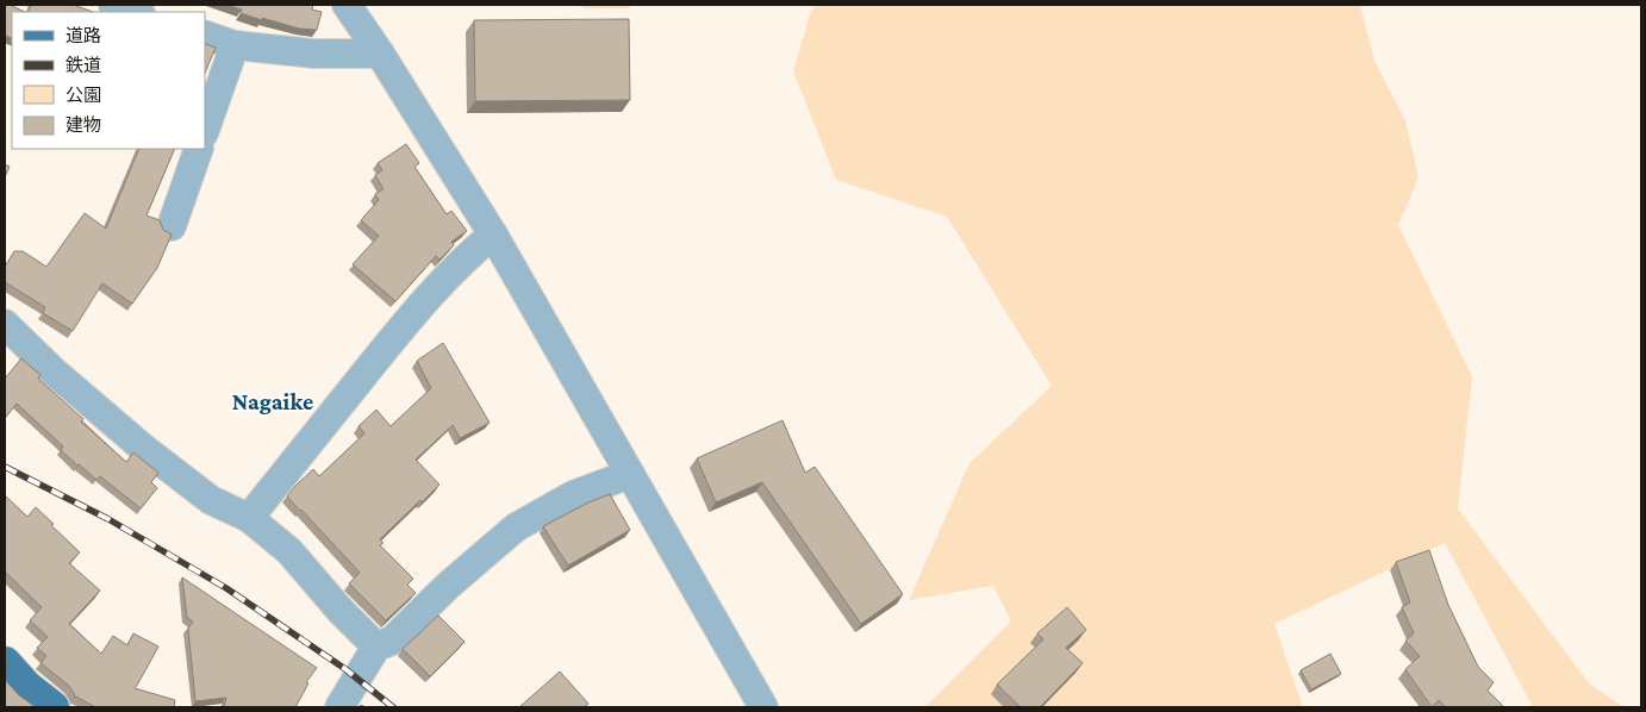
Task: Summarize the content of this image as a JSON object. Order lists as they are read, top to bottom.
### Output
{
  "districts": ["Nagaike"],
  "legend": [
    "道路",
    "鉄道",
    "公園",
    "建物"
  ]
}
